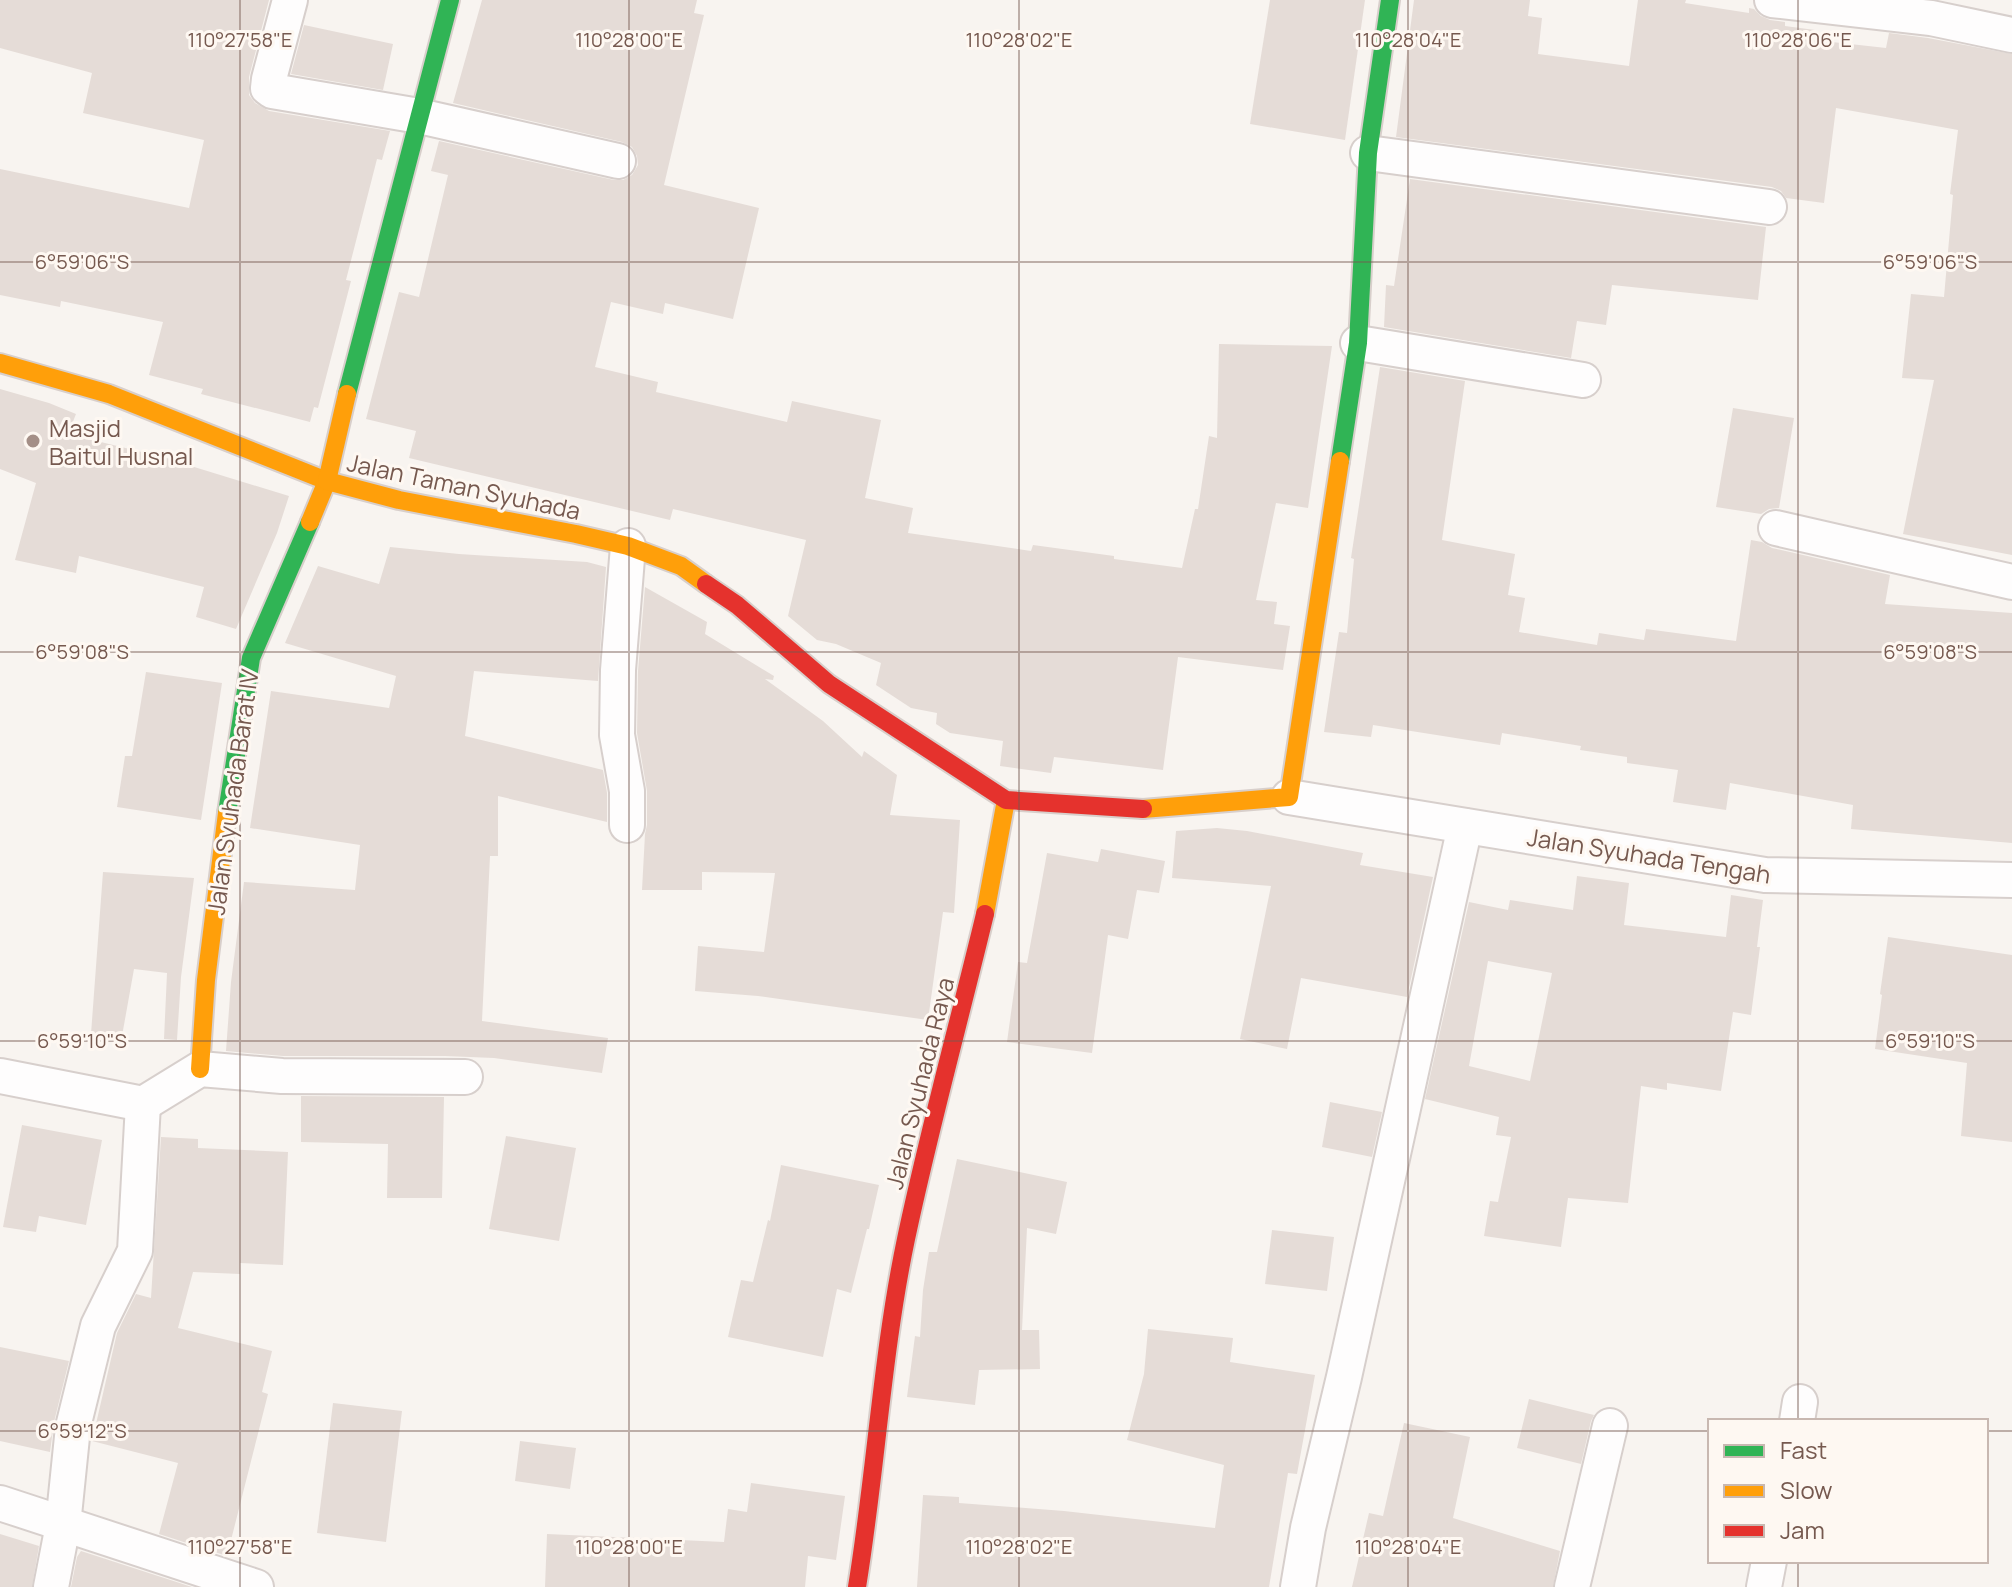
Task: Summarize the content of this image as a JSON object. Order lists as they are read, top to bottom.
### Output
{
  "streets": {
    "street": [
      "Jalan Taman Syuhada",
      "Jalan Syuhada Barat IV",
      "Jalan Syuhada Tengah",
      "Jalan Syuhada Raya"
    ]
  },
  "crossings": [
    ["Jalan Taman Syuhada", "Jalan Syuhada Barat IV"],
    ["Jalan Taman Syuhada", "Jalan Syuhada Raya"]
  ],
  "places": ["Masjid Baitul Husnal"],
  "legend": ["Fast", "Slow", "Jam"],
  "coordinates": [
    "110°27'58\"E",
    "110°28'00\"E",
    "110°28'02\"E",
    "110°28'04\"E",
    "110°28'06\"E",
    "6°59'06\"S",
    "6°59'08\"S",
    "6°59'10\"S",
    "6°59'12\"S"
  ]
}
